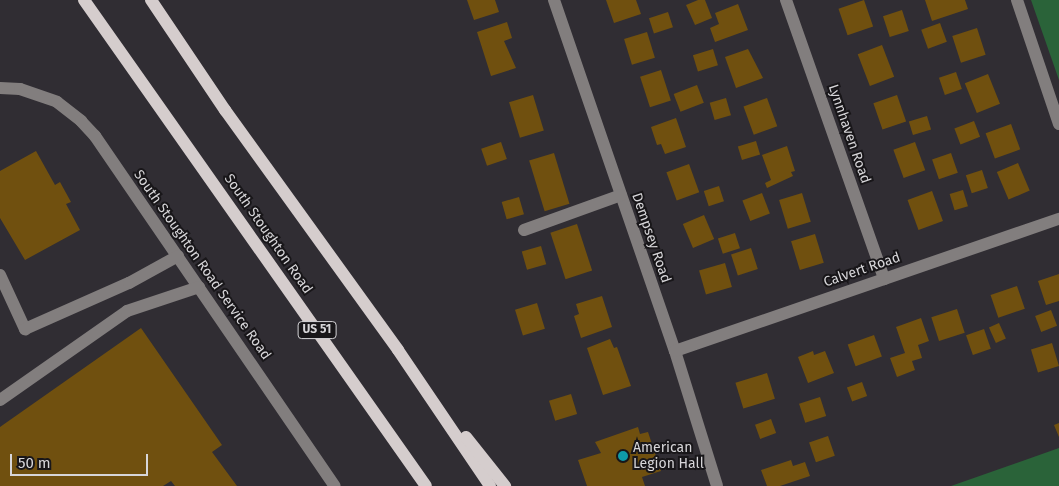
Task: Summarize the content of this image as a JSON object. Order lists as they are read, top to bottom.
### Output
{
  "streets": {
    "main road": ["South Stoughton Road", "US 51"],
    "street": [
      "Lynnhaven Road",
      "Dempsey Road",
      "South Stoughton Road Service Road",
      "Calvert Road"
    ]
  },
  "crossings": [
    ["Lynnhaven Road", "Calvert Road"],
    ["Dempsey Road", "Calvert Road"]
  ],
  "places": ["American Legion Hall"],
  "scale_bar": "50 m"
}
